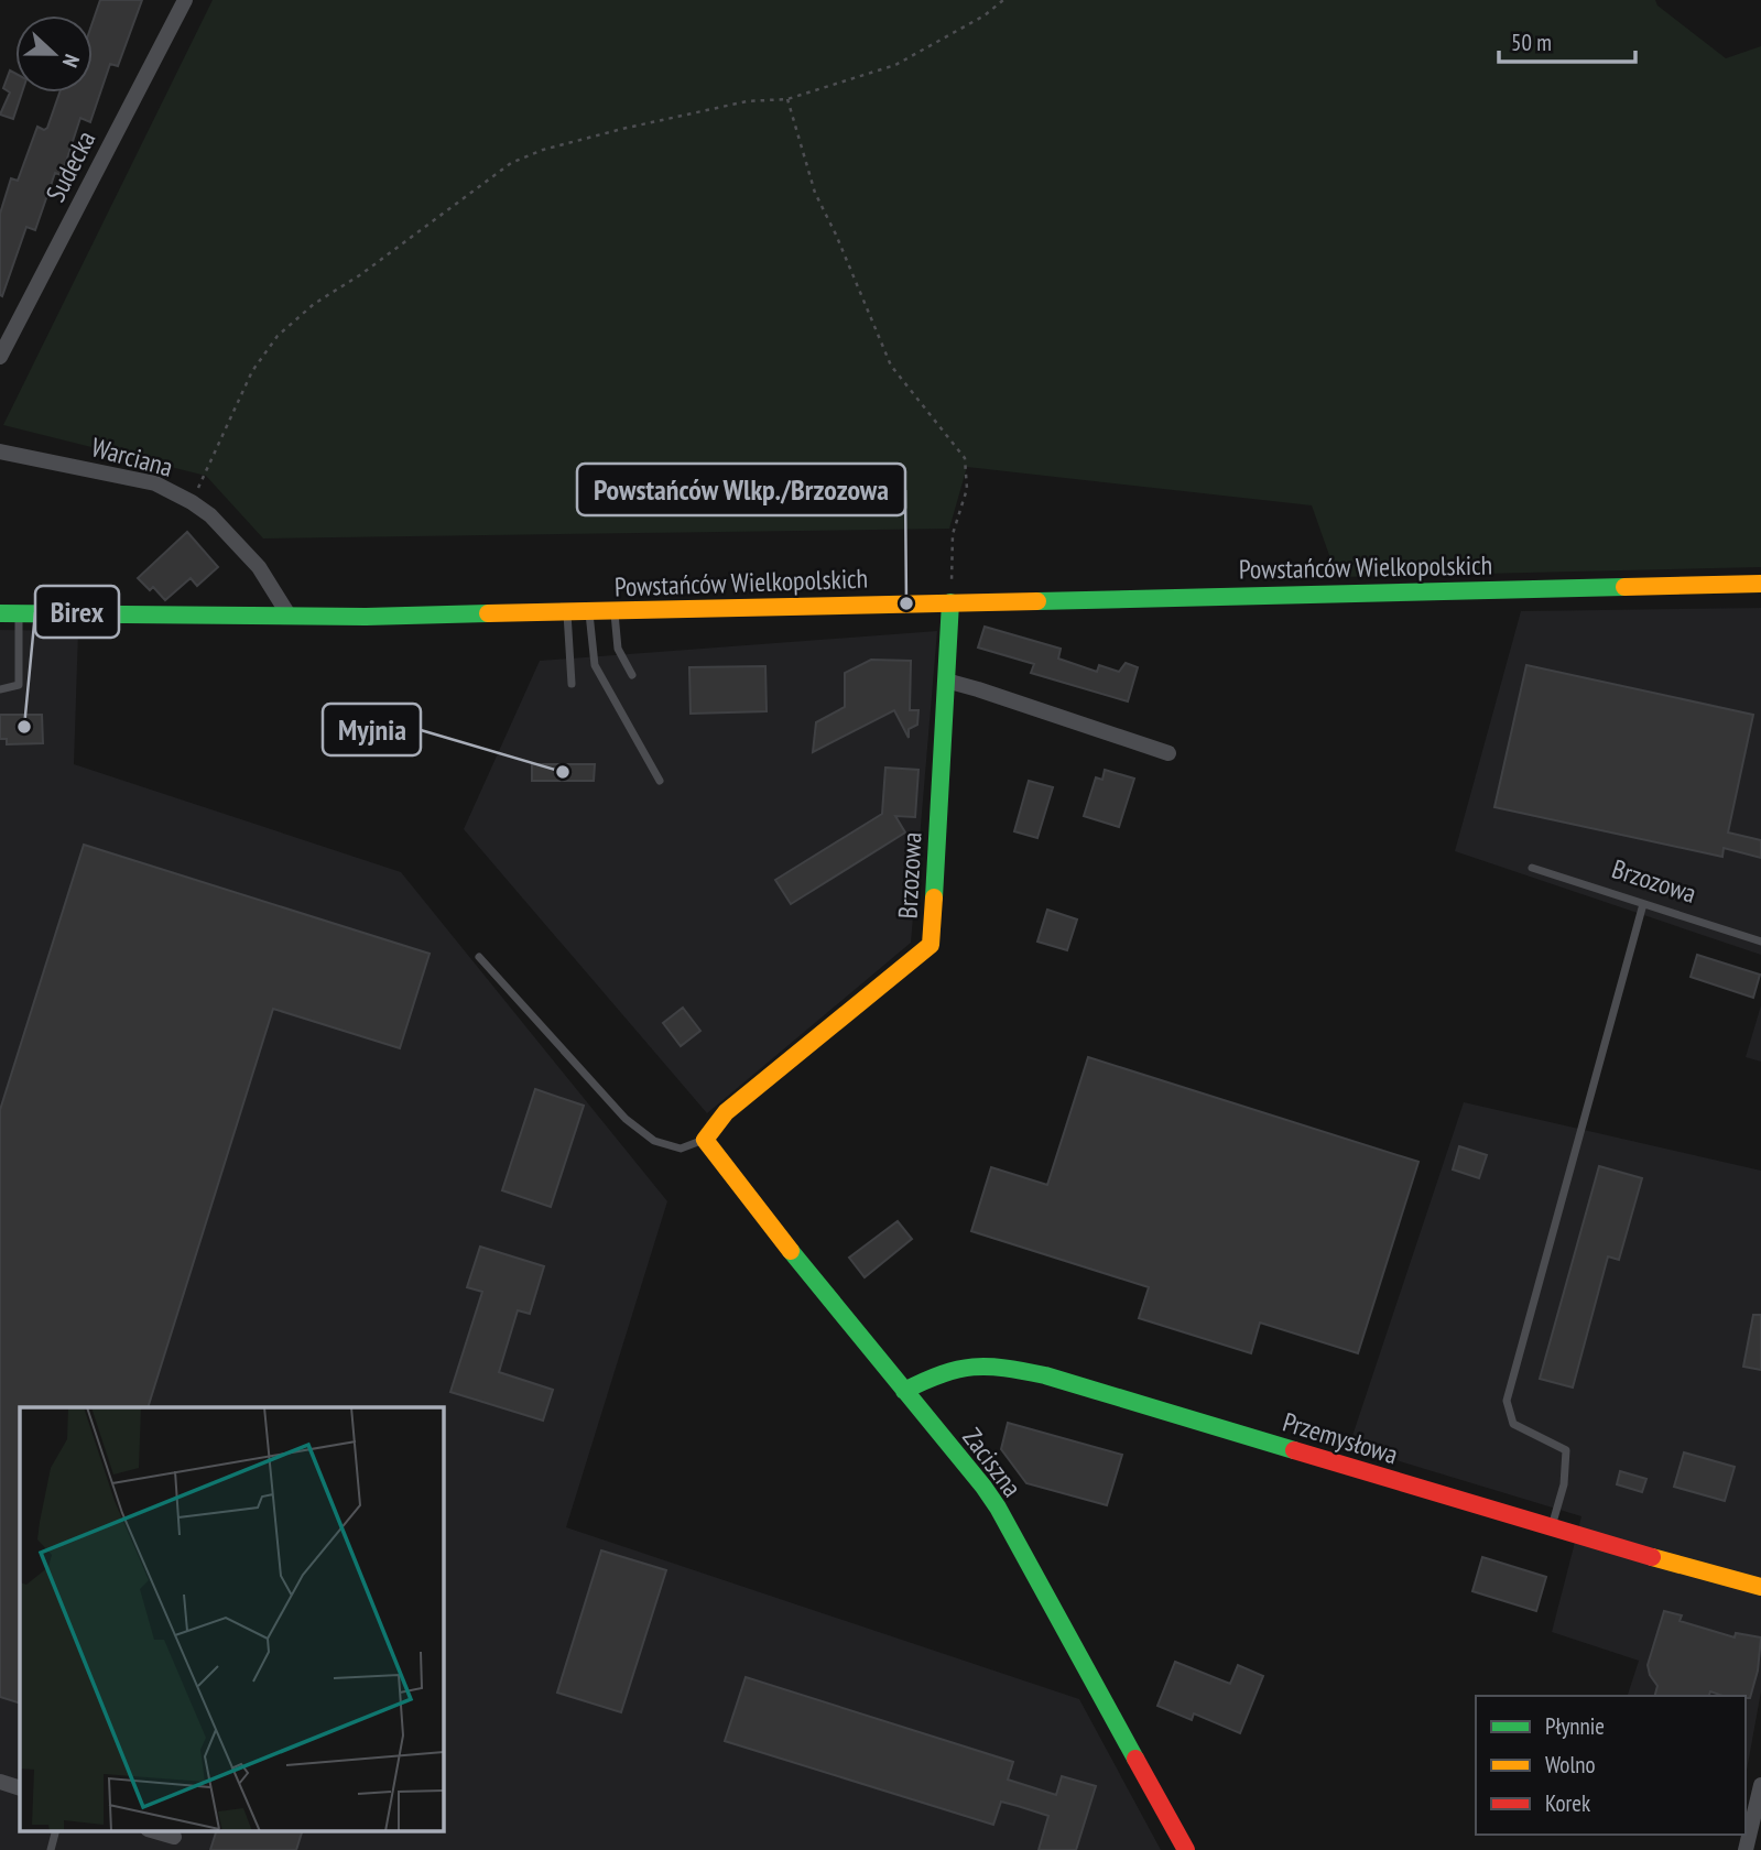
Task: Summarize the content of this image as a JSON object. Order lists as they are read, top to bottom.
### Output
{
  "streets": {
    "street": [
      "Sudecka",
      "Warciana",
      "Powstańców Wielkopolskich",
      "Brzozowa",
      "Przemysłowa",
      "Zaciszna"
    ]
  },
  "crossings": [
    ["Warciana", "Powstańców Wielkopolskich"],
    ["Powstańców Wielkopolskich", "Brzozowa"],
    ["Brzozowa", "Zaciszna"],
    ["Przemysłowa", "Zaciszna"]
  ],
  "places": ["Powstańców Wlkp./Brzozowa", "Birex", "Myjnia"],
  "legend": ["Płynnie", "Wolno", "Korek"],
  "scale_bar": "50 m",
  "north": "right"
}
